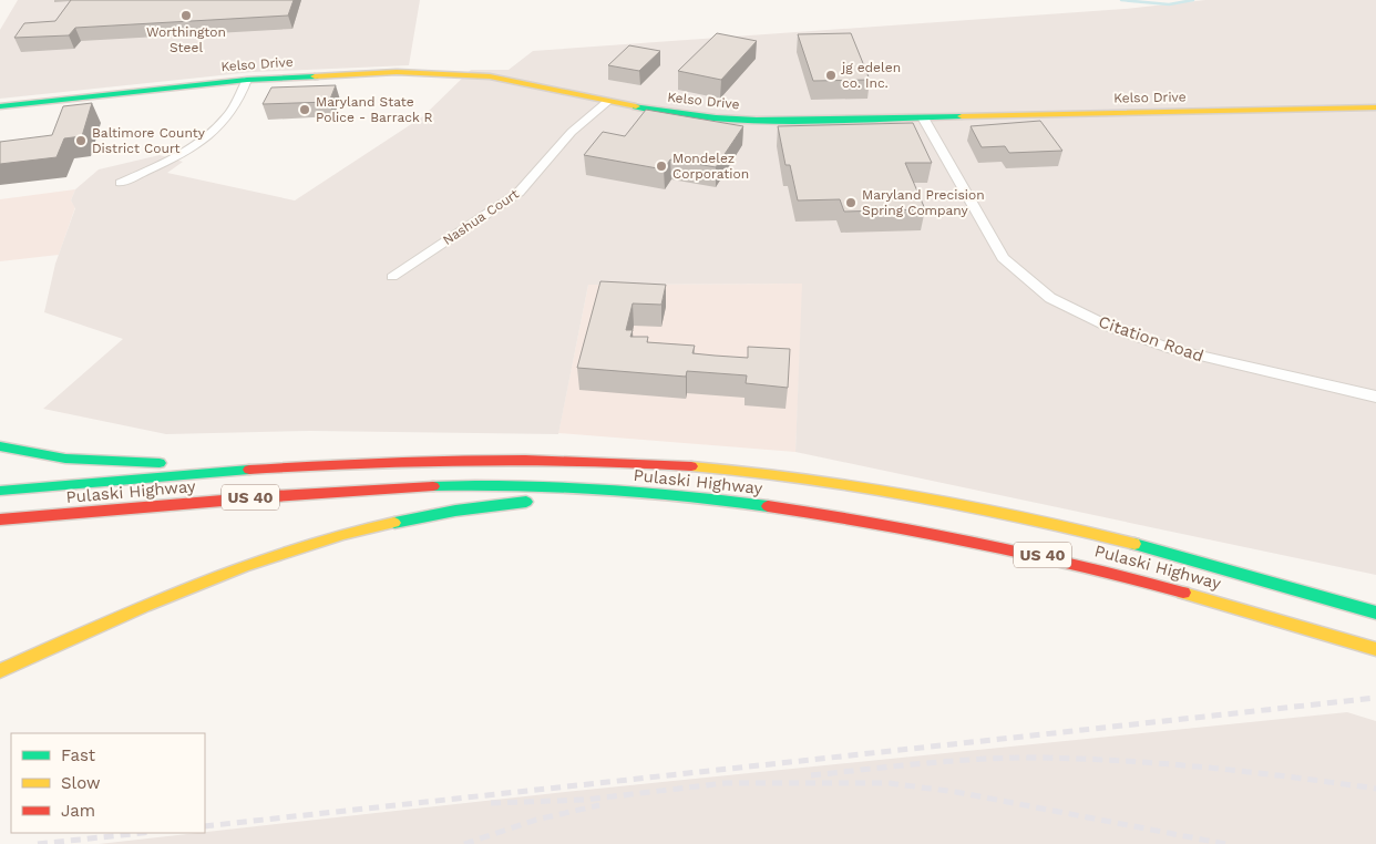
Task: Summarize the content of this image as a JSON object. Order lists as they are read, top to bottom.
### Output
{
  "streets": {
    "main road": ["Kelso Drive", "Pulaski Highway", "US 40"],
    "street": ["Nashua Court", "Citation Road"]
  },
  "crossings": [
    ["Kelso Drive", "Nashua Court"],
    ["Kelso Drive", "Citation Road"]
  ],
  "places": [
    "Worthington Steel",
    "jg edelen co. Inc.",
    "Maryland State Police - Barrack R",
    "Baltimore County District Court",
    "Mondelez Corporation",
    "Maryland Precision Spring Company"
  ],
  "legend": ["Fast", "Slow", "Jam"]
}
